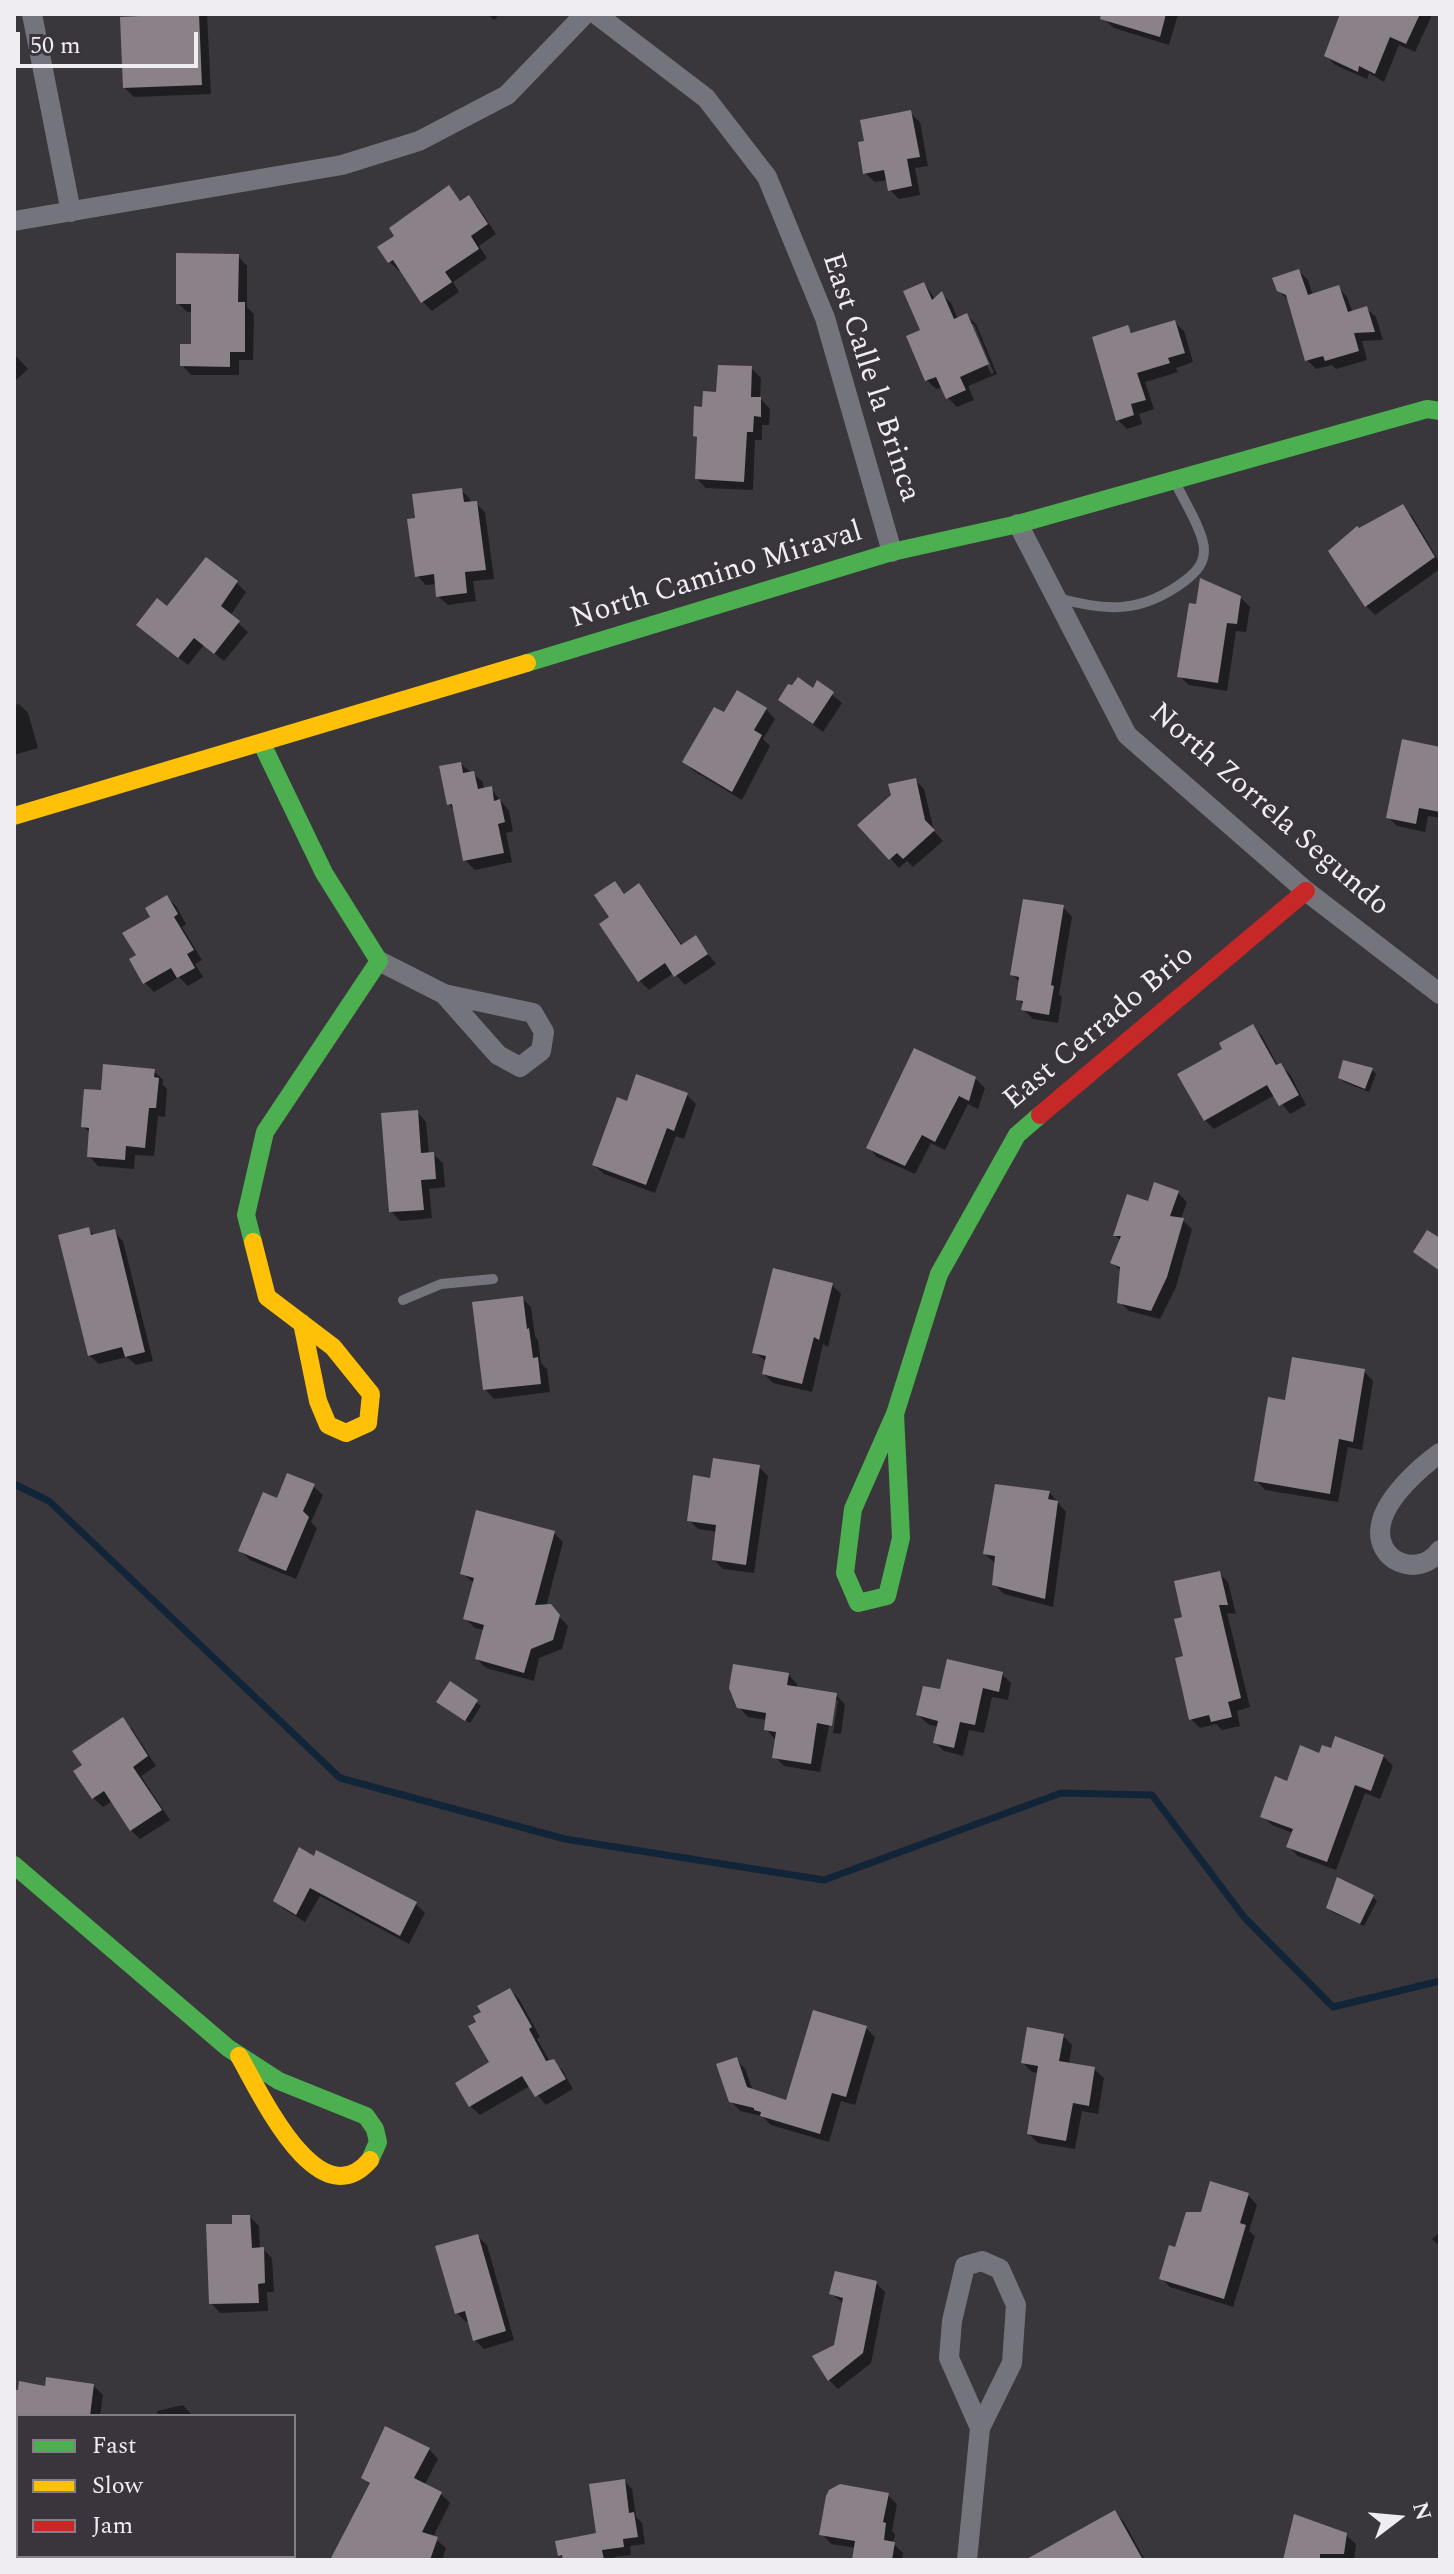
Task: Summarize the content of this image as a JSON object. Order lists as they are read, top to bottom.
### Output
{
  "streets": {
    "street": [
      "East Calle la Brinca",
      "North Camino Miraval",
      "North Zorrela Segundo",
      "East Cerrado Brio"
    ]
  },
  "crossings": [
    ["East Calle la Brinca", "North Camino Miraval"],
    ["North Camino Miraval", "North Zorrela Segundo"],
    ["North Zorrela Segundo", "East Cerrado Brio"]
  ],
  "legend": ["Fast", "Slow", "Jam"],
  "scale_bar": "50 m",
  "north": "right"
}
